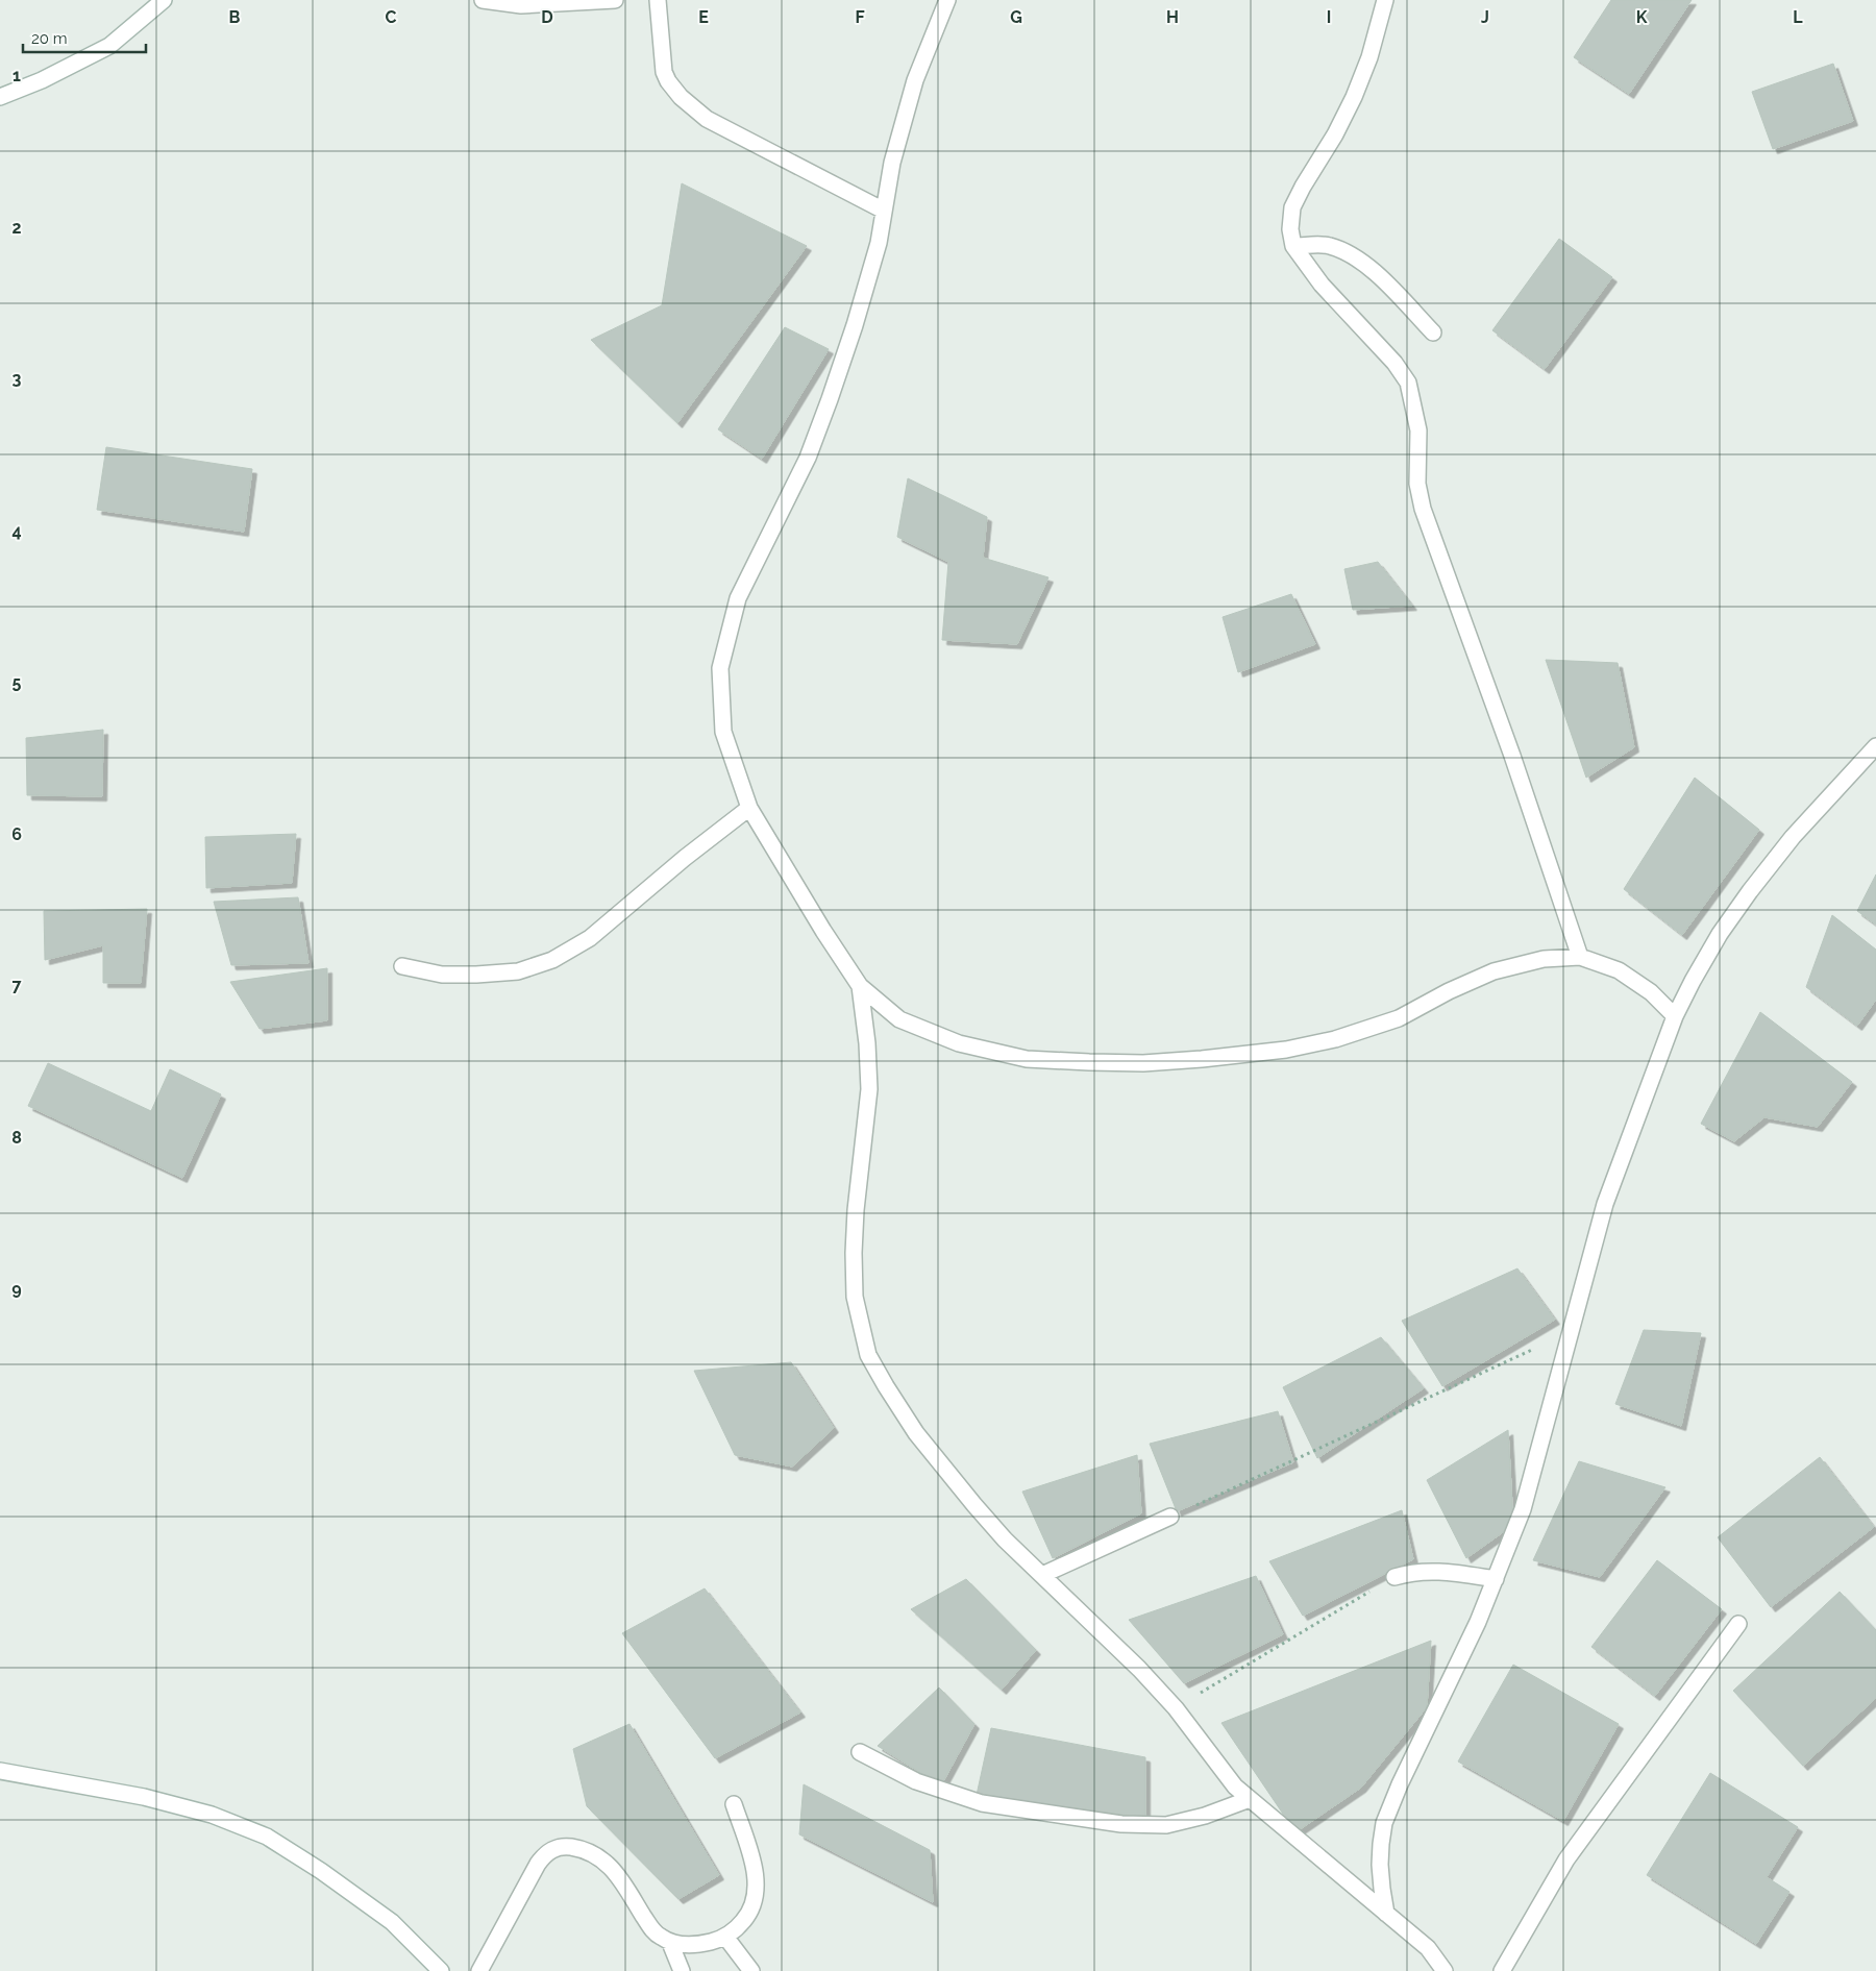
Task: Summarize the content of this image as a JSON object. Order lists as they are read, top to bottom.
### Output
{
  "scale_bar": "20 m",
  "grid": {
    "columns": [
      "B",
      "C",
      "D",
      "E",
      "F",
      "G",
      "H",
      "I",
      "J",
      "K",
      "L"
    ],
    "rows": [
      "1",
      "2",
      "3",
      "4",
      "5",
      "6",
      "7",
      "8",
      "9"
    ]
  }
}
